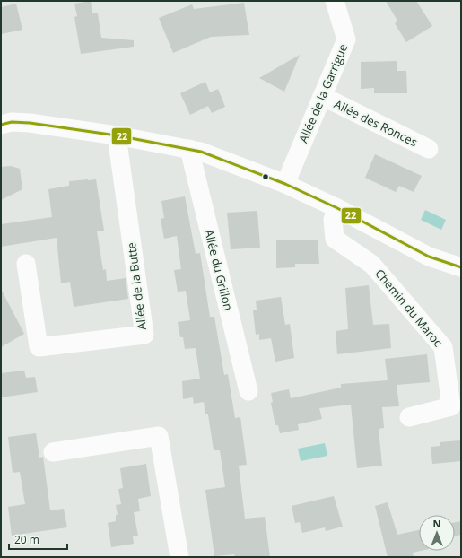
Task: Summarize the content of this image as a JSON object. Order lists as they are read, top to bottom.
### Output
{
  "streets": {
    "street": [
      "Allée de la Garrigue",
      "Allée des Ronces",
      "Allée du Grillon",
      "Allée de la Butte",
      "Chemin du Maroc"
    ]
  },
  "crossings": [
    ["Allée de la Garrigue", "Allée des Ronces"]
  ],
  "lines": ["transit line 22"],
  "scale_bar": "20 m",
  "north": "top"
}
